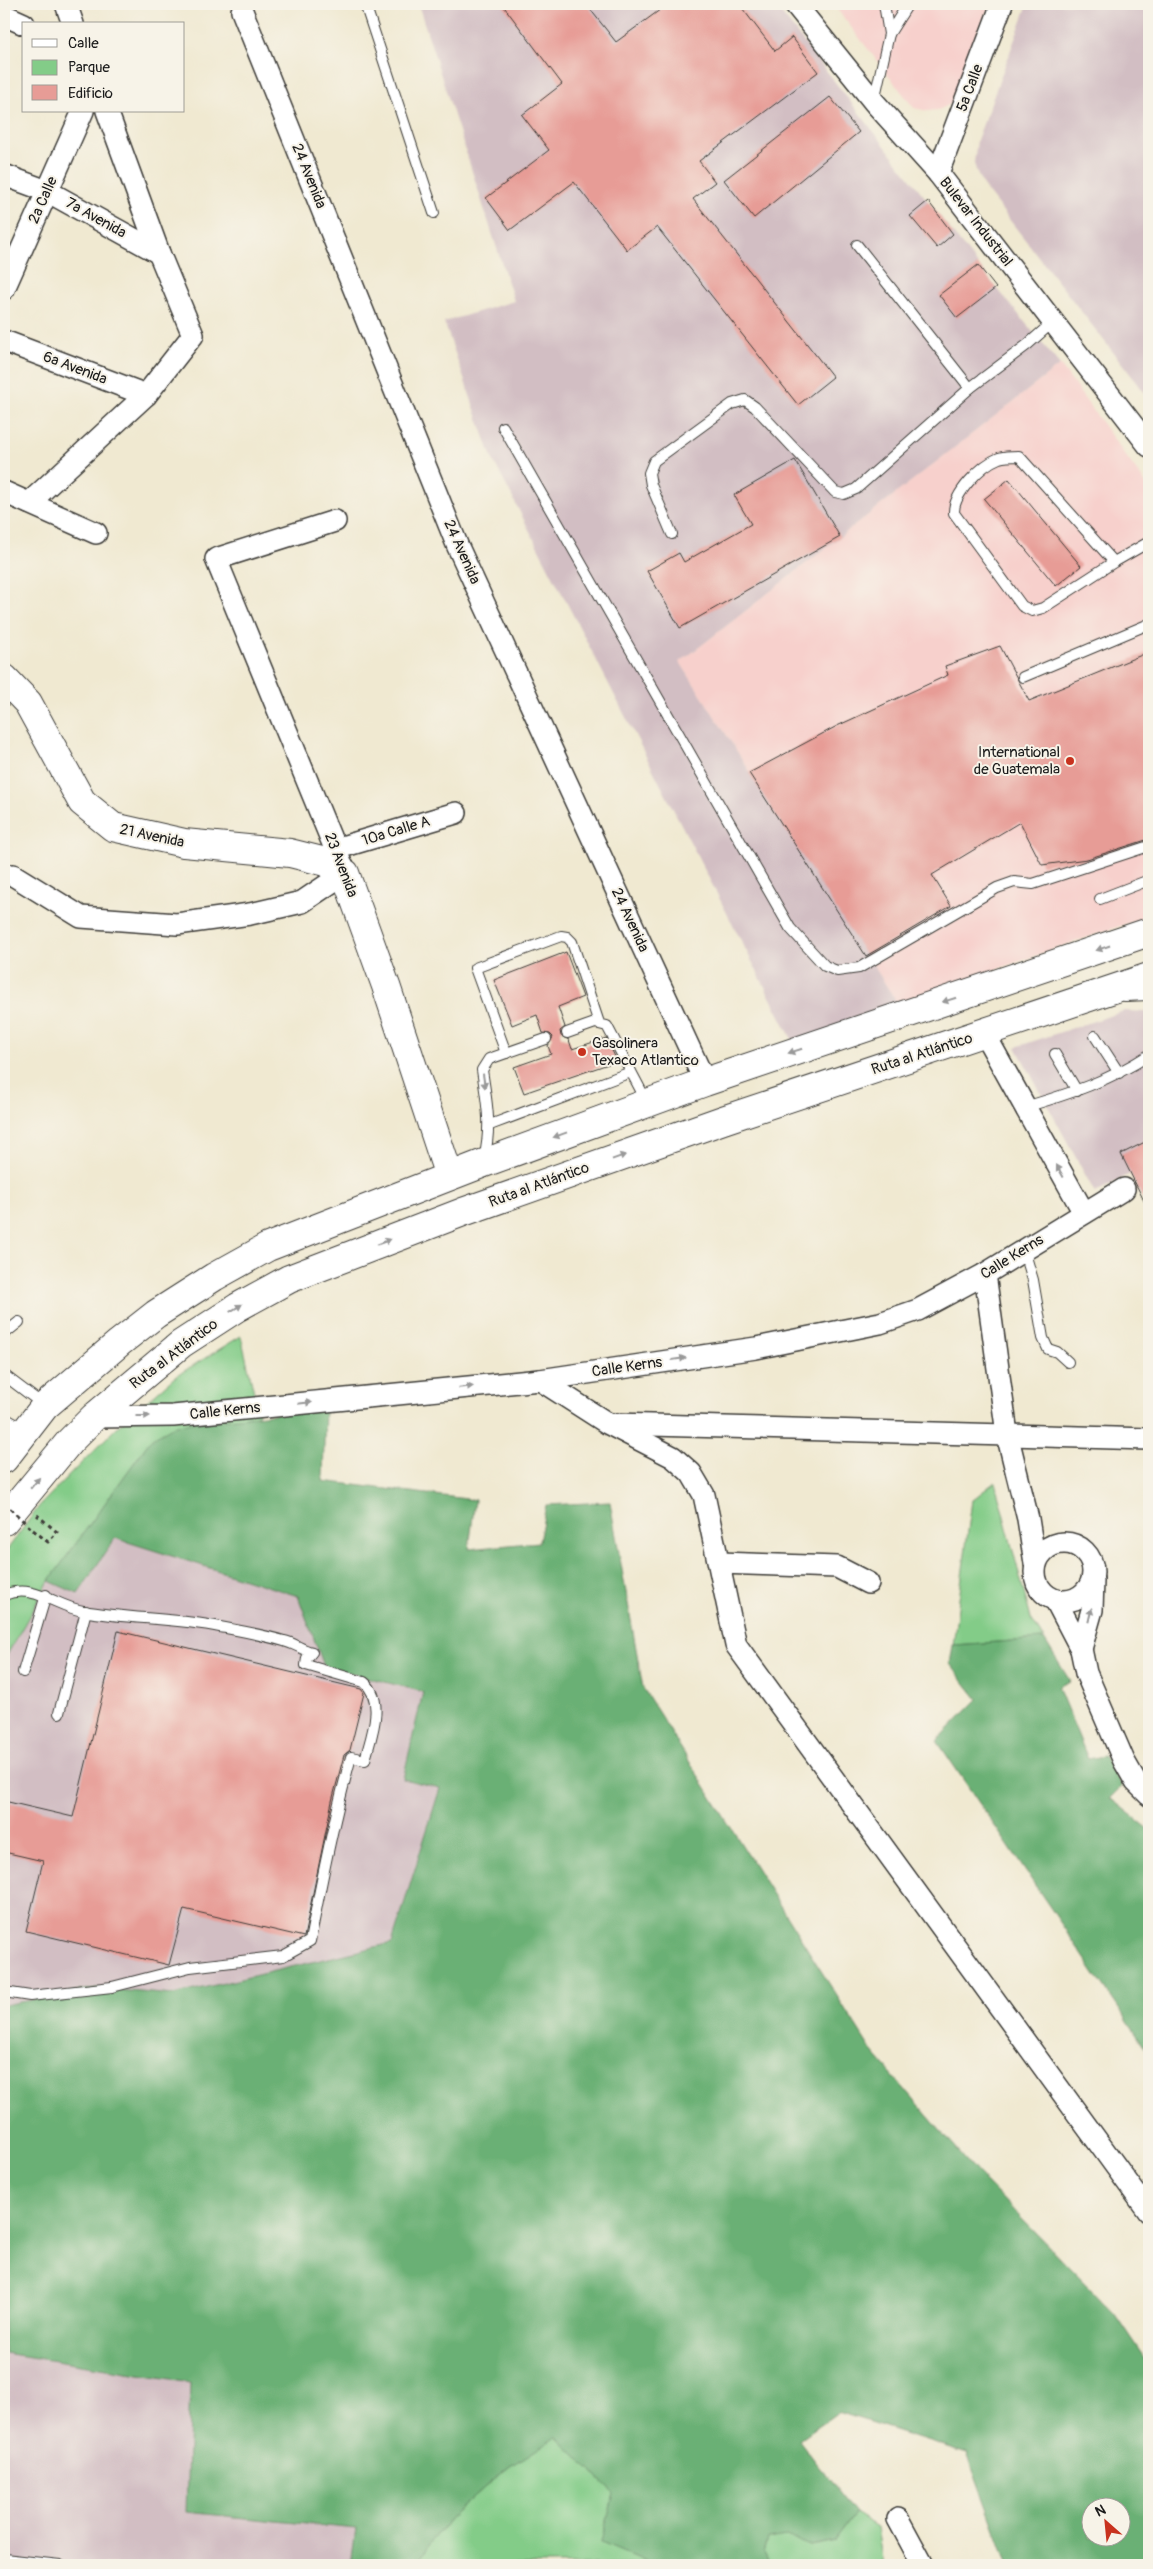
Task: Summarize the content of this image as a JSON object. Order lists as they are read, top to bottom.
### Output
{
  "streets": {
    "main road": ["21 Avenida", "23 Avenida", "Ruta al Atlántico"],
    "street": [
      "5a Calle",
      "24 Avenida",
      "2a Calle",
      "7a Avenida",
      "Bulevar Industrial",
      "6a Avenida",
      "10a Calle A",
      "Calle Kerns"
    ]
  },
  "crossings": [
    ["5a Calle", "Bulevar Industrial"],
    ["2a Calle", "7a Avenida"],
    ["10a Calle A", "21 Avenida"],
    ["10a Calle A", "23 Avenida"],
    ["21 Avenida", "23 Avenida"],
    ["Ruta al Atlántico", "Calle Kerns"]
  ],
  "places": ["International de Guatemala", "Gasolinera Texaco Atlantico"],
  "legend": ["Calle", "Parque", "Edificio"],
  "north": "top left"
}
